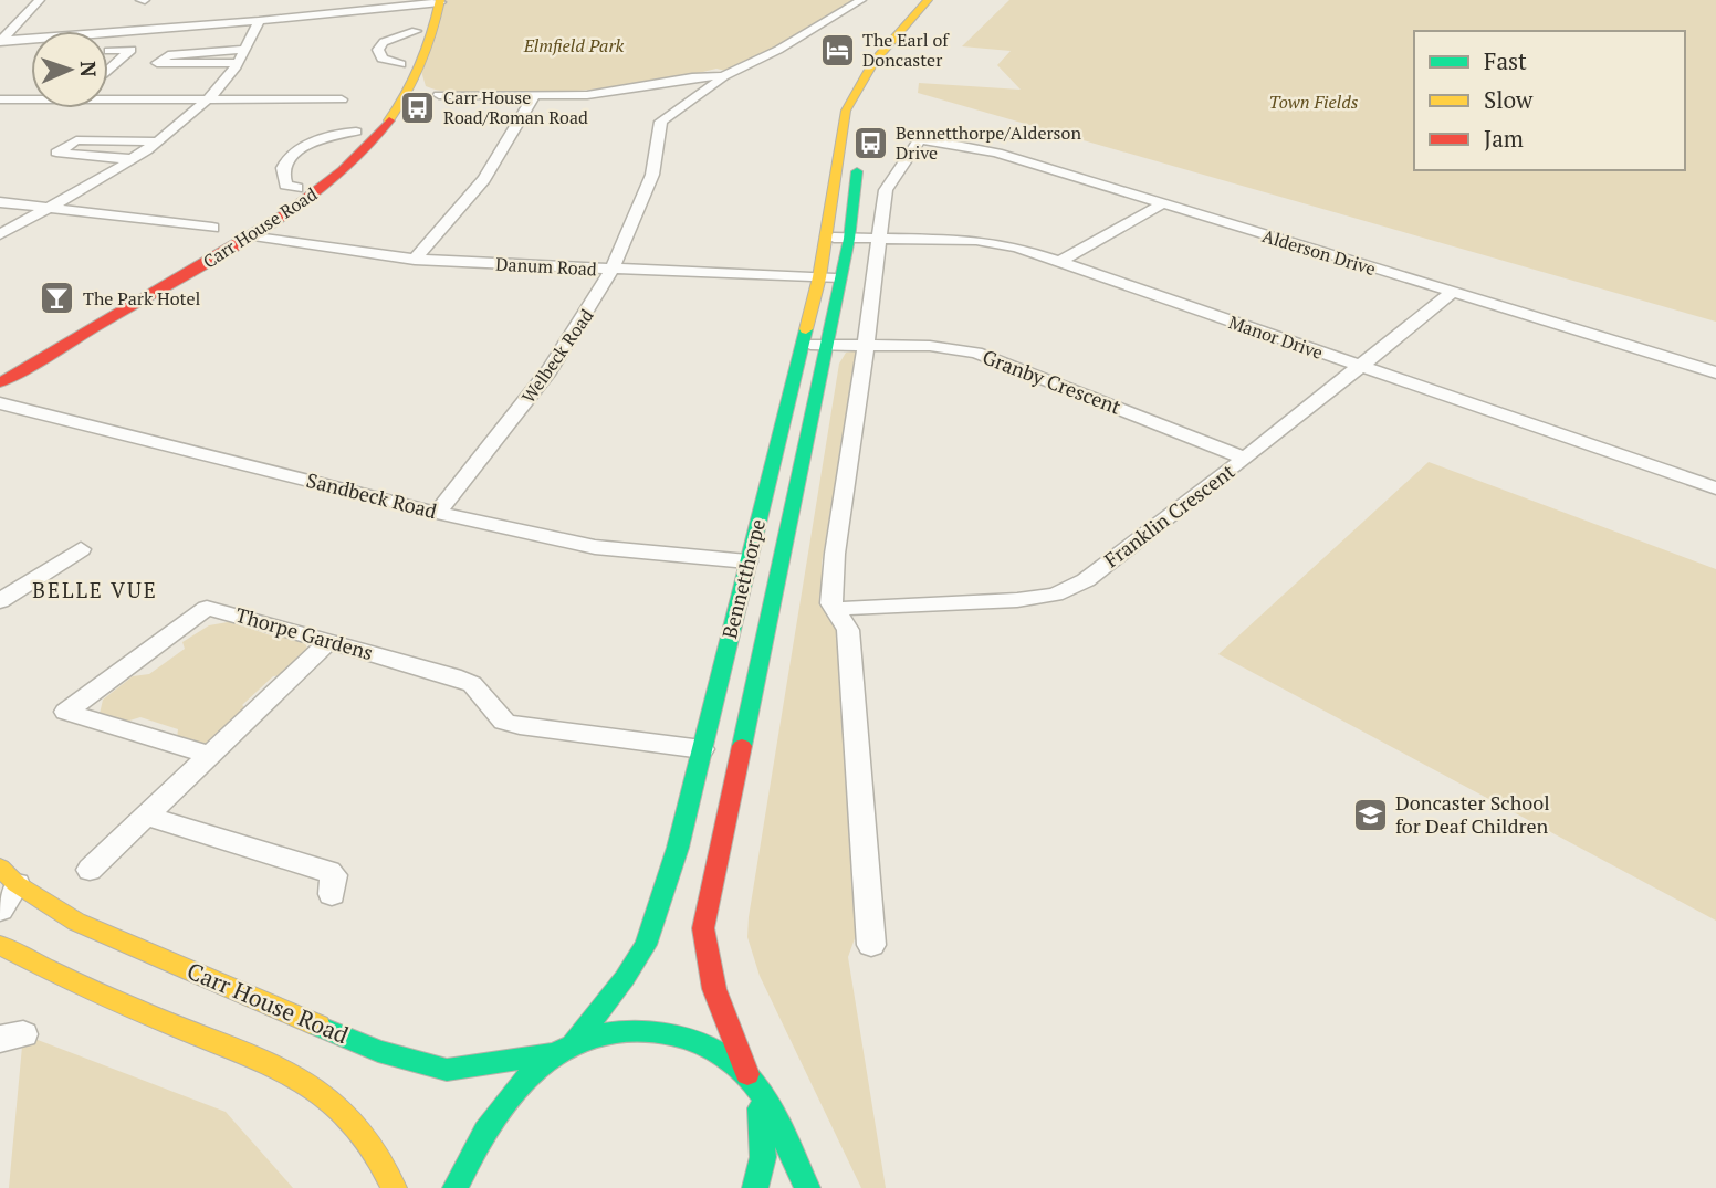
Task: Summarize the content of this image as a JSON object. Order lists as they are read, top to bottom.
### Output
{
  "streets": {
    "main road": ["Carr House Road", "Bennetthorpe"],
    "street": [
      "Alderson Drive",
      "Danum Road",
      "Manor Drive",
      "Welbeck Road",
      "Granby Crescent",
      "Sandbeck Road",
      "Franklin Crescent",
      "Thorpe Gardens"
    ]
  },
  "crossings": [
    ["Carr House Road", "Danum Road"],
    ["Carr House Road", "Bennetthorpe"],
    ["Alderson Drive", "Franklin Crescent"],
    ["Danum Road", "Welbeck Road"],
    ["Danum Road", "Bennetthorpe"],
    ["Manor Drive", "Franklin Crescent"],
    ["Manor Drive", "Bennetthorpe"],
    ["Welbeck Road", "Sandbeck Road"],
    ["Granby Crescent", "Franklin Crescent"],
    ["Granby Crescent", "Bennetthorpe"],
    ["Sandbeck Road", "Bennetthorpe"],
    ["Bennetthorpe", "Thorpe Gardens"]
  ],
  "districts": ["BELLE VUE"],
  "parks": ["Elmfield Park", "Town Fields"],
  "places": {
    "hotel": ["The Earl of Doncaster"],
    "bus stop": ["Carr House Road/Roman Road", "Bennetthorpe/Alderson Drive"],
    "bar": ["The Park Hotel"],
    "school or university": ["Doncaster School for Deaf Children"]
  },
  "legend": ["Fast", "Slow", "Jam"],
  "north": "right"
}
